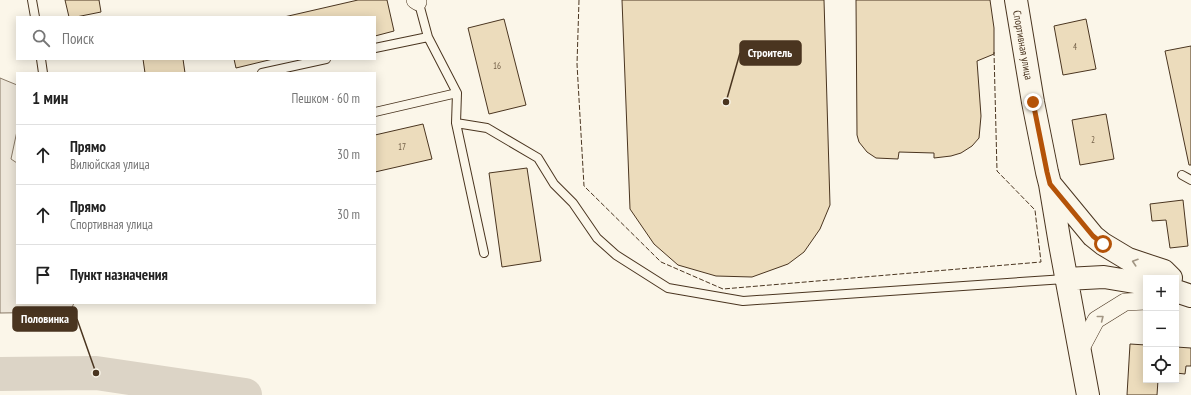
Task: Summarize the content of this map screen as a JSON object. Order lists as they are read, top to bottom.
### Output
{
  "streets": {
    "street": ["Спортивная улица"]
  },
  "places": ["Строитель", "Половинка"],
  "house_numbers": [
    "4",
    "16",
    "2",
    "17"
  ],
  "page": {
    "search": "Поиск",
    "heading": ["1 мин", "Пешком · 60 m"],
    "list": [
      ["Прямо", "Вилюйская улица", "30 m"],
      ["Прямо", "Спортивная улица", "30 m"],
      "Пункт назначения"
    ],
    "map_buttons": ["+", "−"]
  }
}
